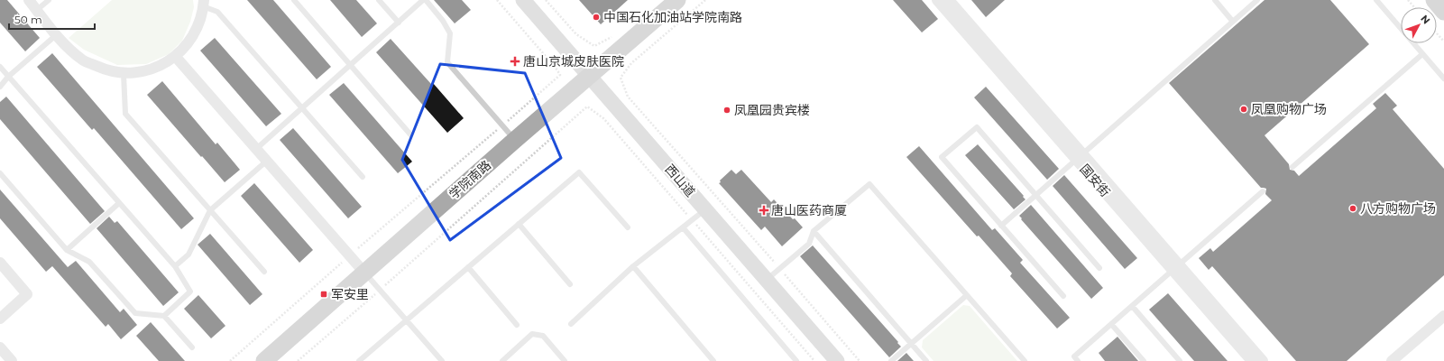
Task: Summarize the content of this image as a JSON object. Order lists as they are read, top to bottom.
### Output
{
  "streets": {
    "main road": ["学院南路"],
    "street": ["西山道", "国安街"]
  },
  "crossings": [
    ["学院南路", "西山道"]
  ],
  "places": {
    "other": [
      "中国石化加油站学院南路",
      "凤凰购物广场",
      "凤凰园贵宾楼",
      "八方购物广场"
    ],
    "health": ["唐山京城皮肤医院", "唐山医药商厦"],
    "transit": ["军安里"]
  },
  "scale_bar": "50 m",
  "north": "top right"
}
